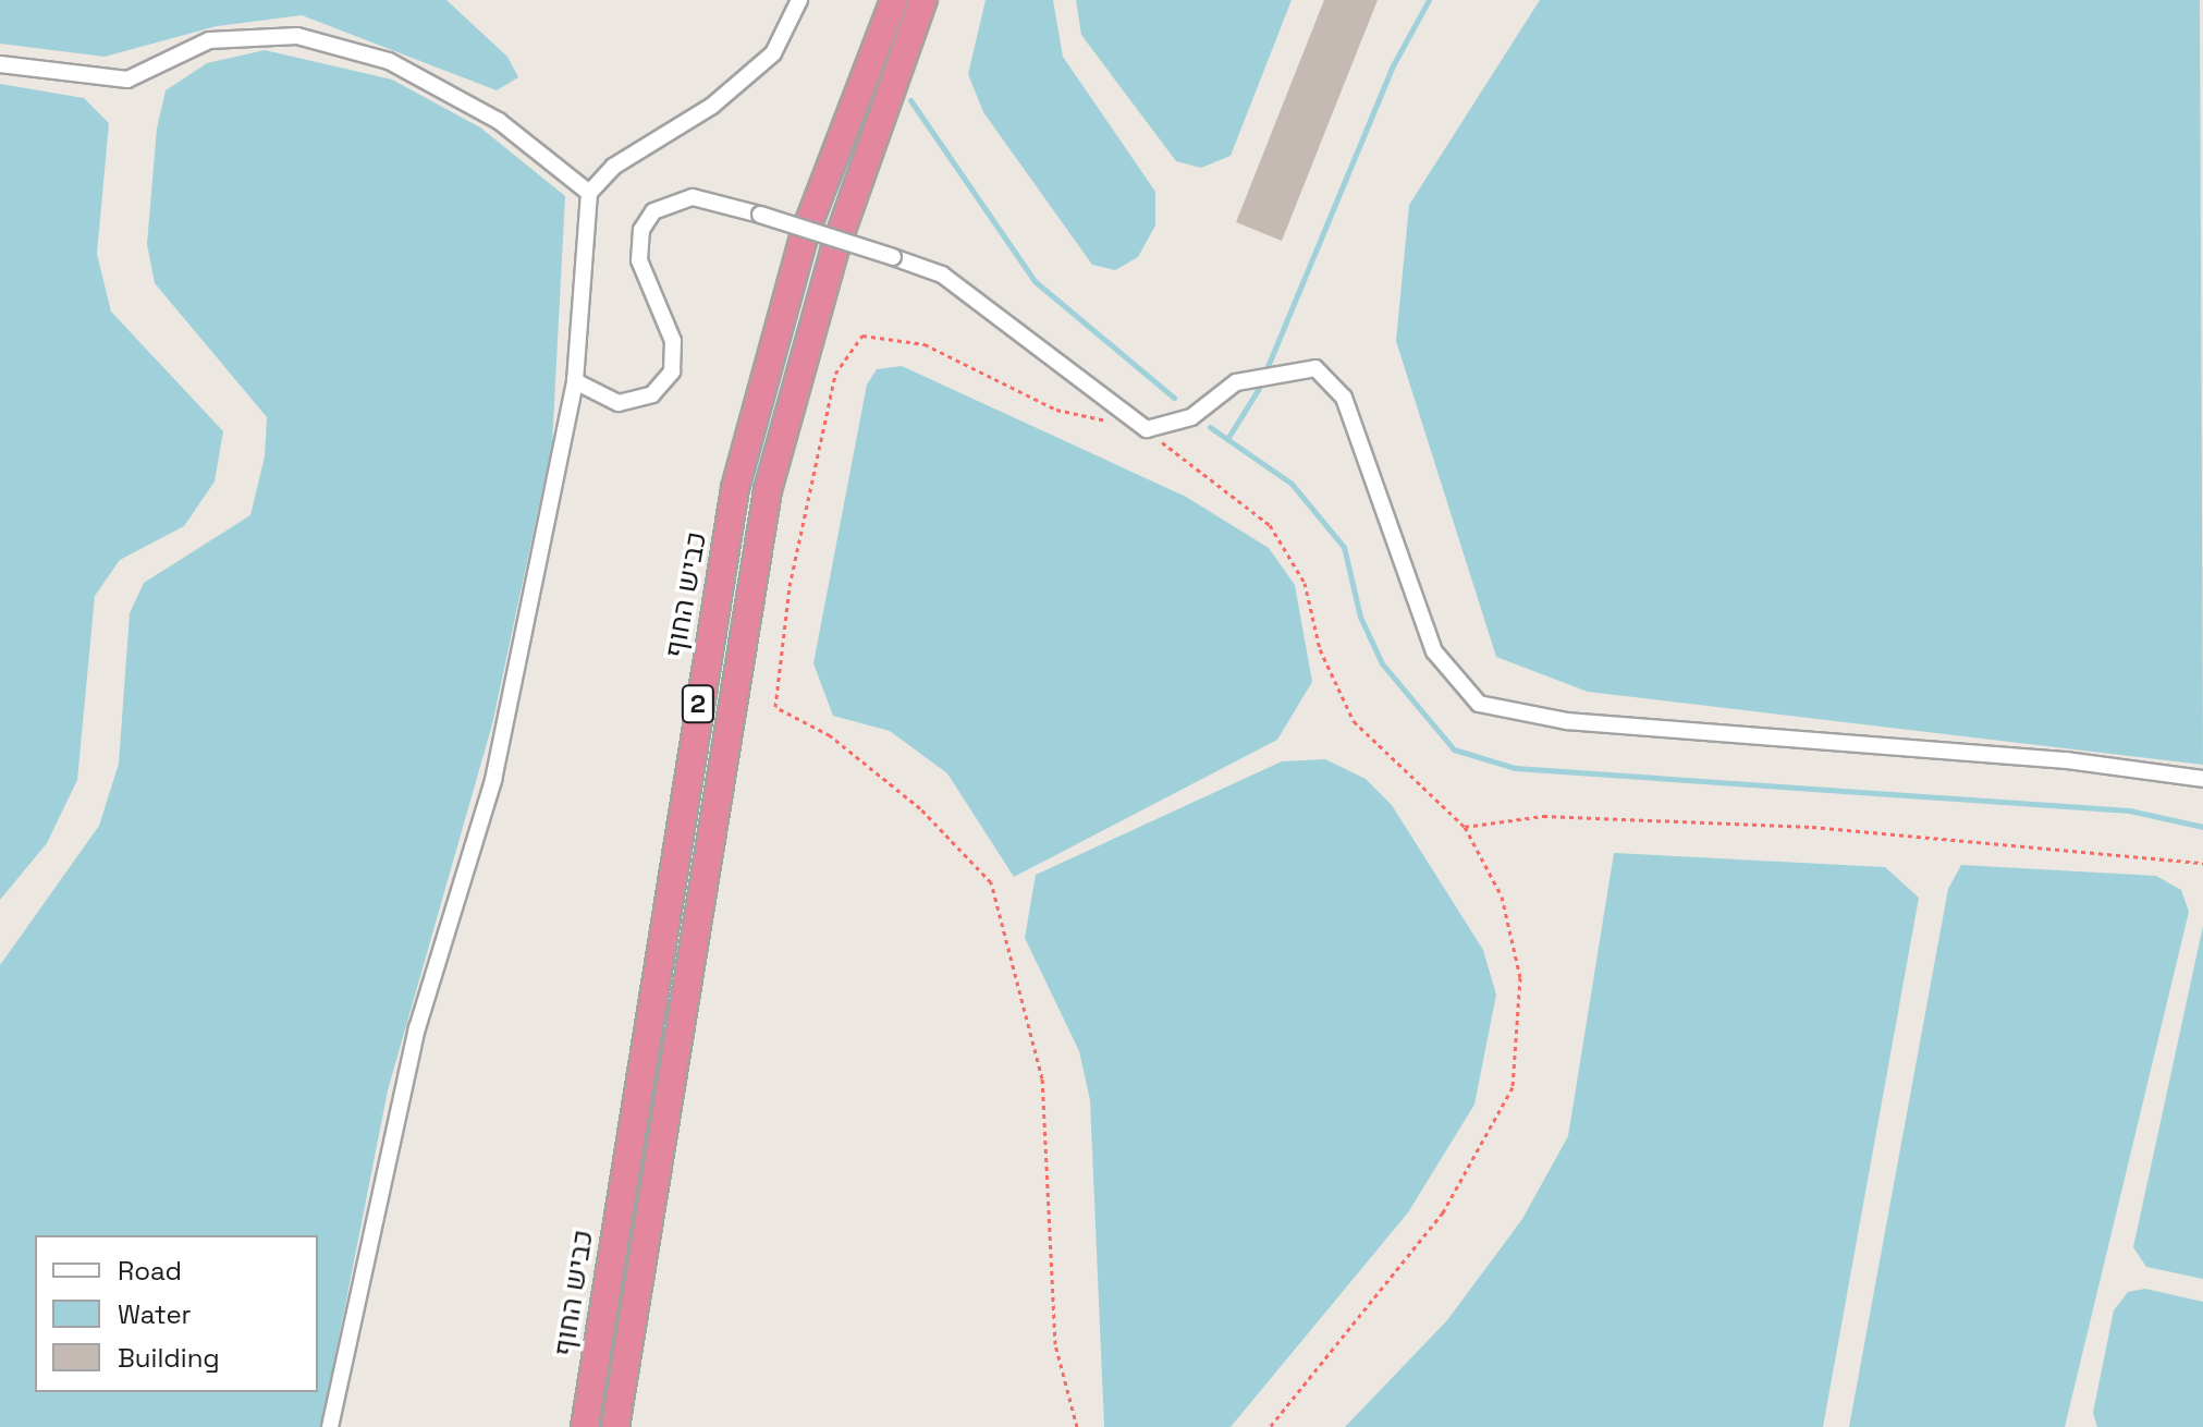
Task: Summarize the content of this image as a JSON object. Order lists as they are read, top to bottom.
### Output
{
  "streets": {
    "highway": ["כביש החוף", "2"]
  },
  "legend": ["Road", "Water", "Building"]
}
